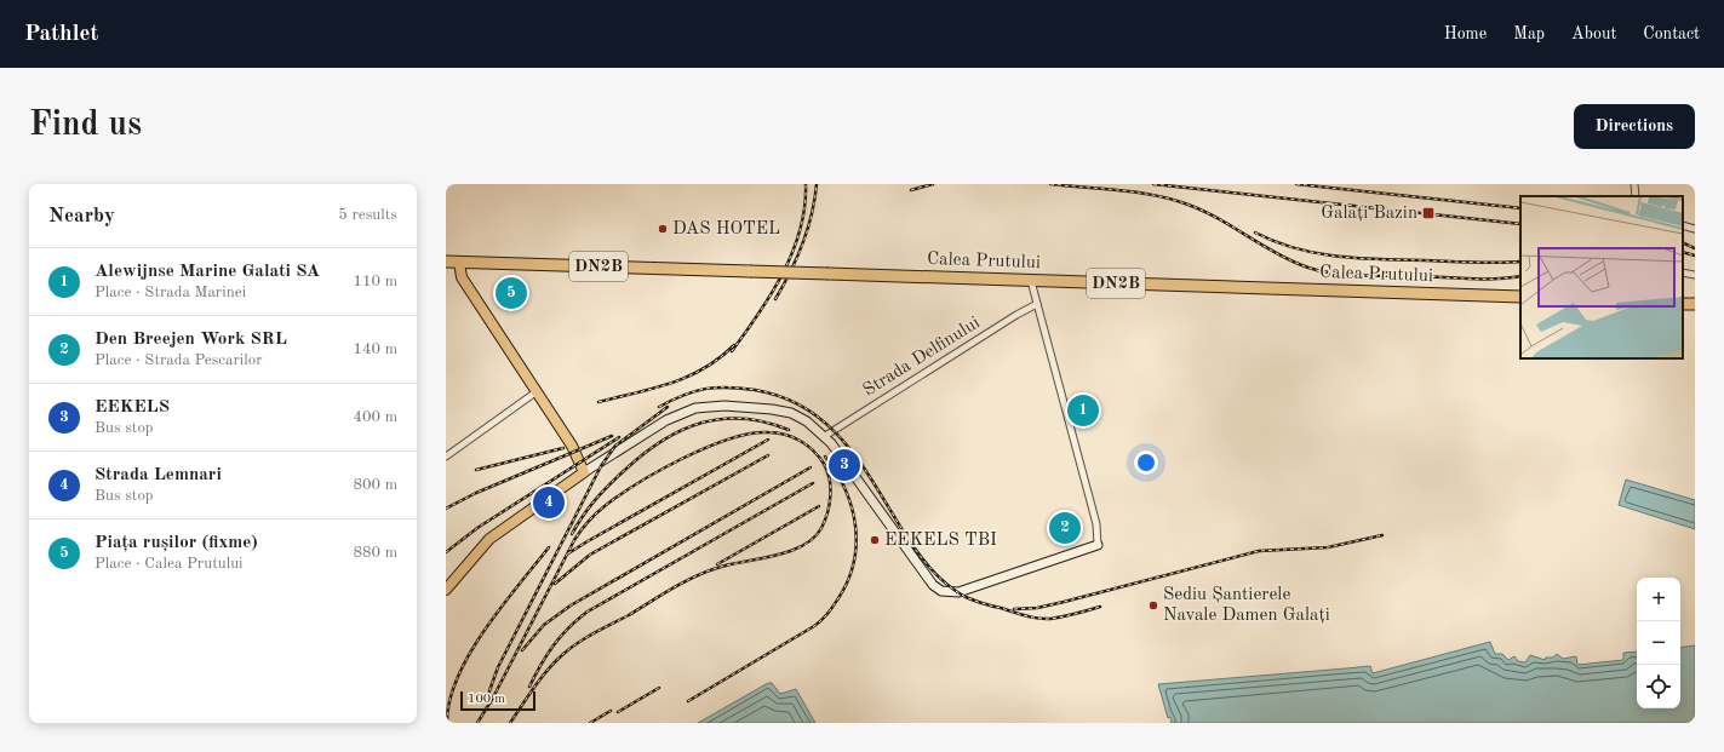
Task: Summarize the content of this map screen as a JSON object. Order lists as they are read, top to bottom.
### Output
{
  "streets": {
    "highway": ["Calea Prutului", "DN2B"],
    "street": ["Strada Delfinului"]
  },
  "places": {
    "transit": ["Galați Bazin"],
    "other": ["DAS HOTEL", "EEKELS TBI", "Sediu Șantierele Navale Damen Galați"]
  },
  "scale_bar": "100 m",
  "page": {
    "header": "Pathlet",
    "nav": [
      "Home",
      "Map",
      "About",
      "Contact"
    ],
    "buttons": "Directions",
    "title": "Find us",
    "heading": ["Nearby", "5 results"],
    "list": [
      {
        "mark": "1",
        "name": "Alewijnse Marine Galati SA",
        "note": "Place · Strada Marinei",
        "value": "110 m"
      },
      {
        "mark": "2",
        "name": "Den Breejen Work SRL",
        "note": "Place · Strada Pescarilor",
        "value": "140 m"
      },
      {
        "mark": "3",
        "name": "EEKELS",
        "note": "Bus stop",
        "value": "400 m"
      },
      {
        "mark": "4",
        "name": "Strada Lemnari",
        "note": "Bus stop",
        "value": "800 m"
      },
      {
        "mark": "5",
        "name": "Piața rușilor (fixme)",
        "note": "Place · Calea Prutului",
        "value": "880 m"
      }
    ],
    "pins": [
      "5",
      "1",
      "3",
      "4",
      "2"
    ],
    "map_buttons": ["+", "−"],
    "scale": "100 m"
  }
}
